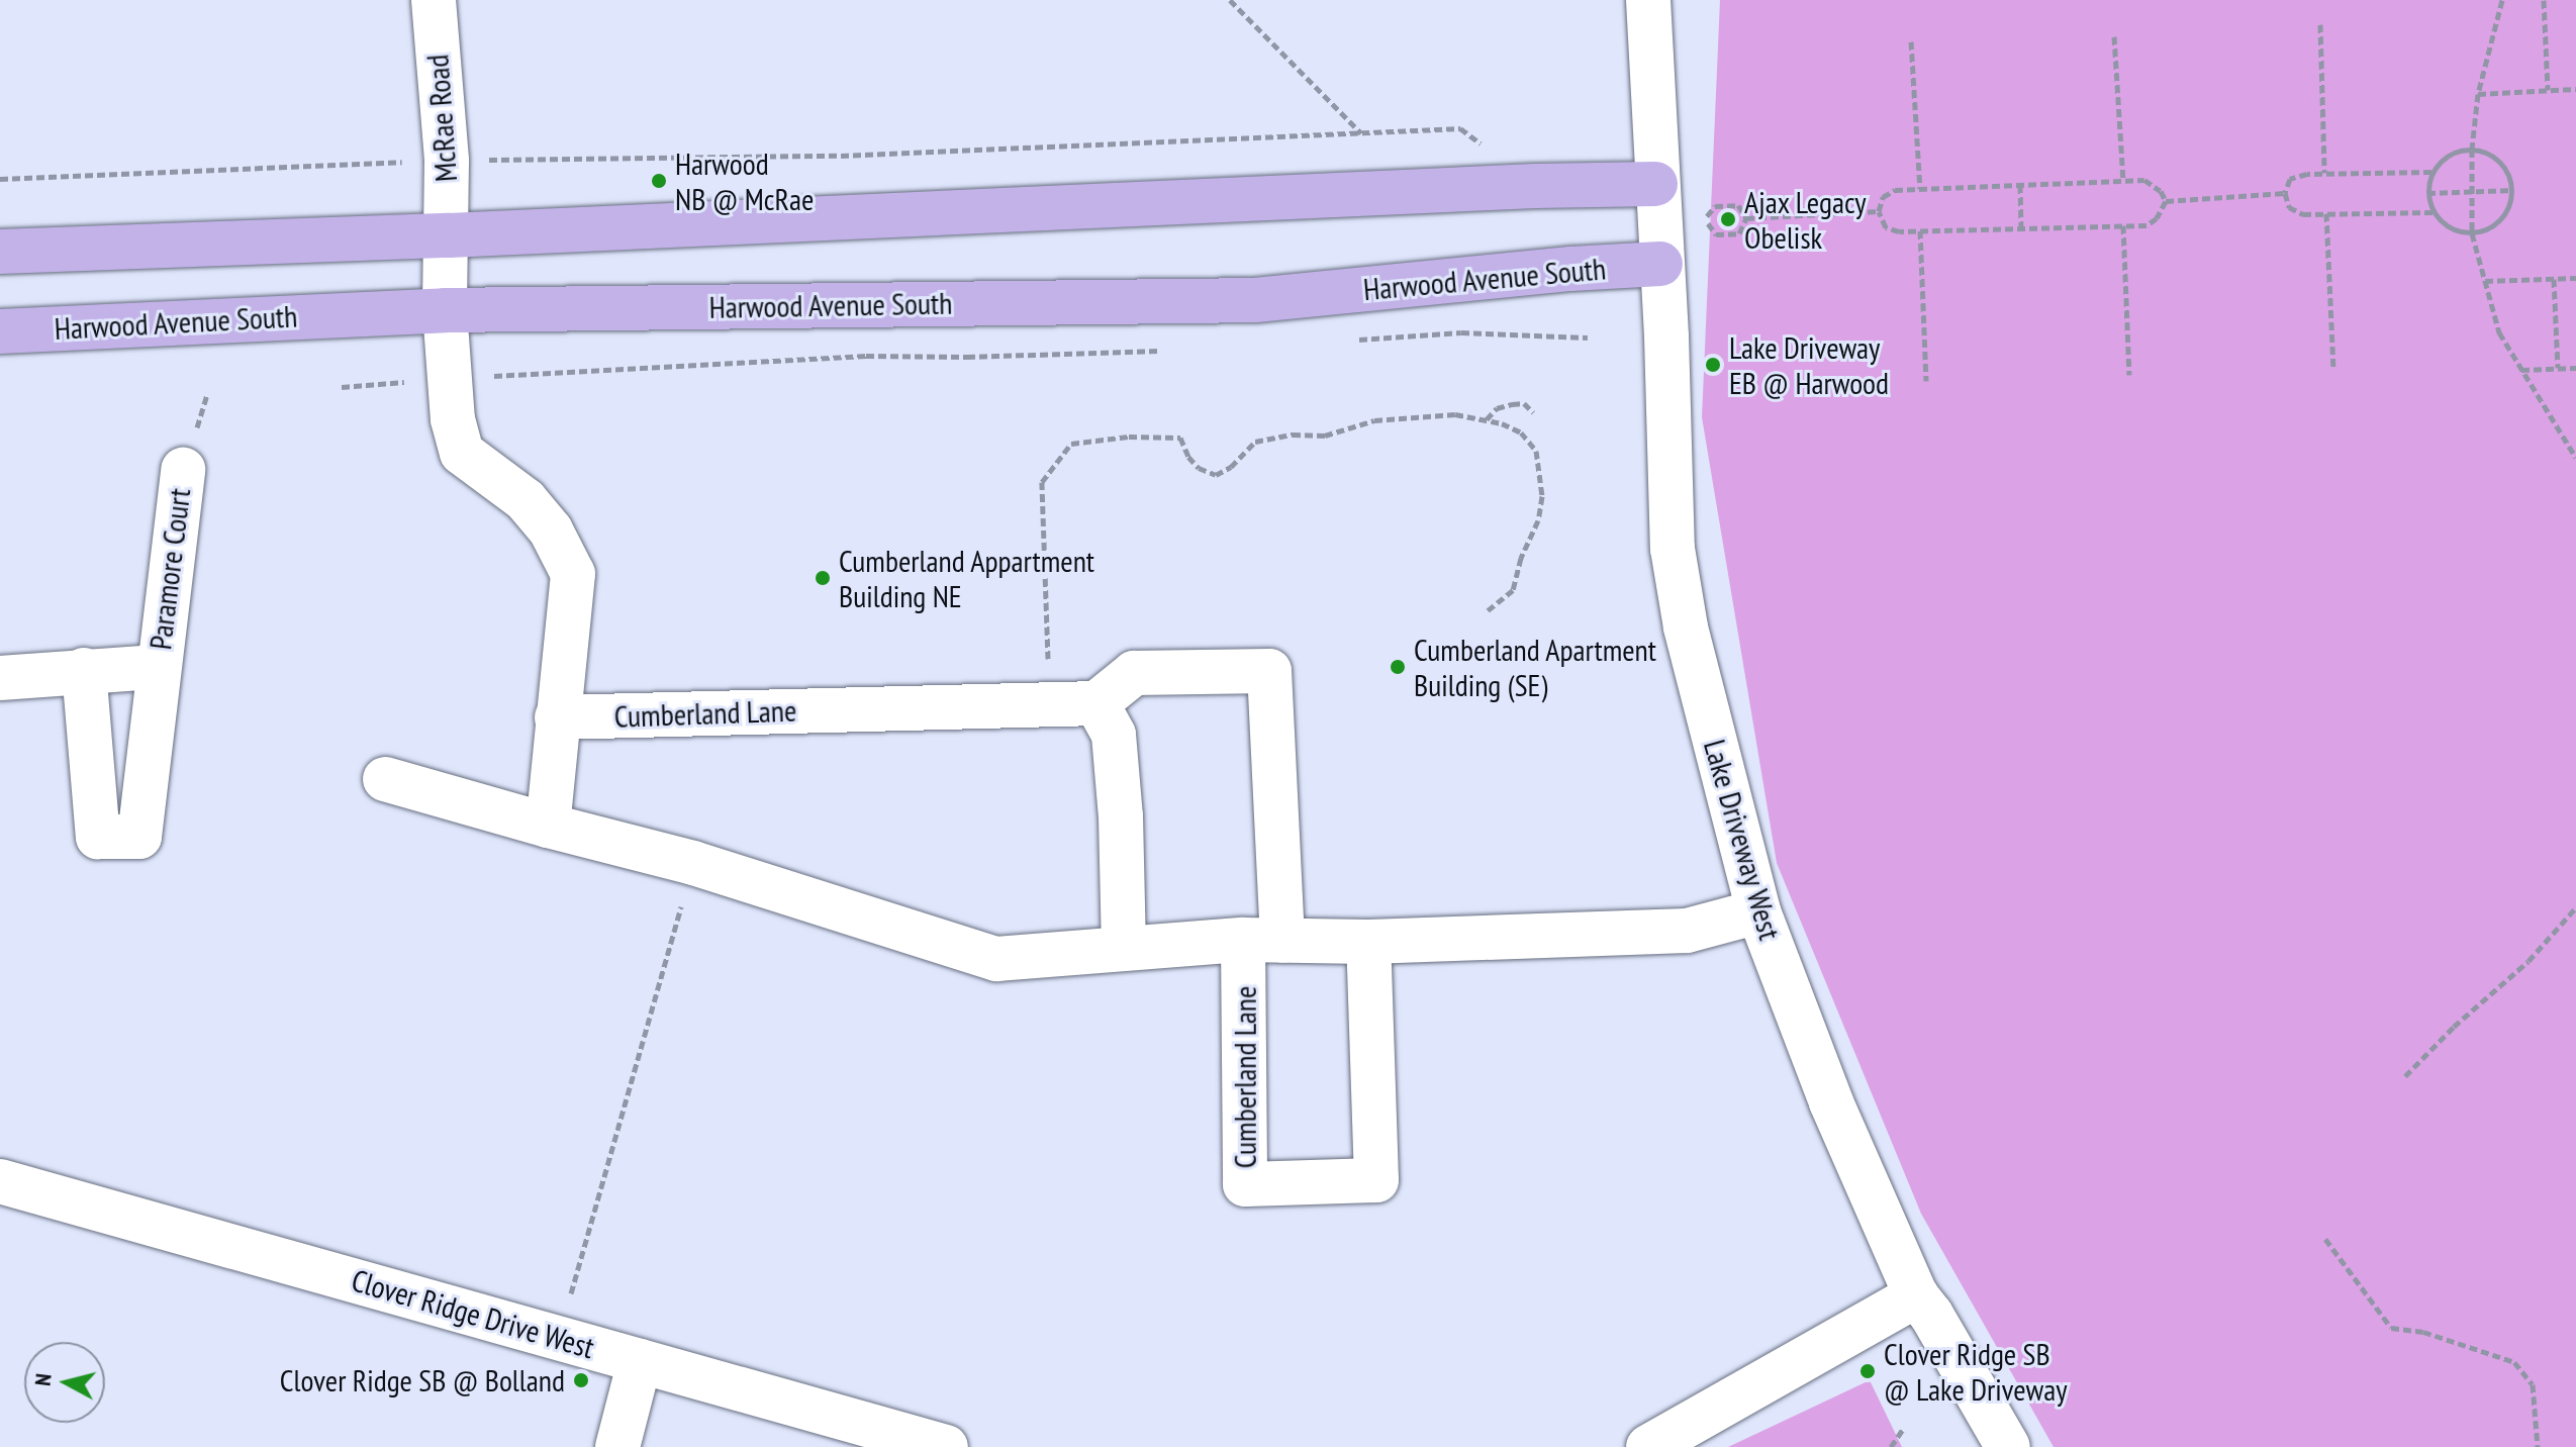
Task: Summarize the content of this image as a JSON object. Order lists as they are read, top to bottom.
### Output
{
  "streets": {
    "main road": ["Harwood Avenue South"],
    "street": [
      "McRae Road",
      "Paramore Court",
      "Cumberland Lane",
      "Lake Driveway West",
      "Clover Ridge Drive West"
    ]
  },
  "crossings": [
    ["Harwood Avenue South", "Lake Driveway West"],
    ["Cumberland Lane", "Lake Driveway West"]
  ],
  "places": [
    "Harwood NB @ McRae",
    "Ajax Legacy Obelisk",
    "Lake Driveway EB @ Harwood",
    "Cumberland Appartment Building NE",
    "Cumberland Apartment Building (SE)",
    "Clover Ridge SB @ Lake Driveway",
    "Clover Ridge SB @ Bolland"
  ],
  "north": "left"
}
